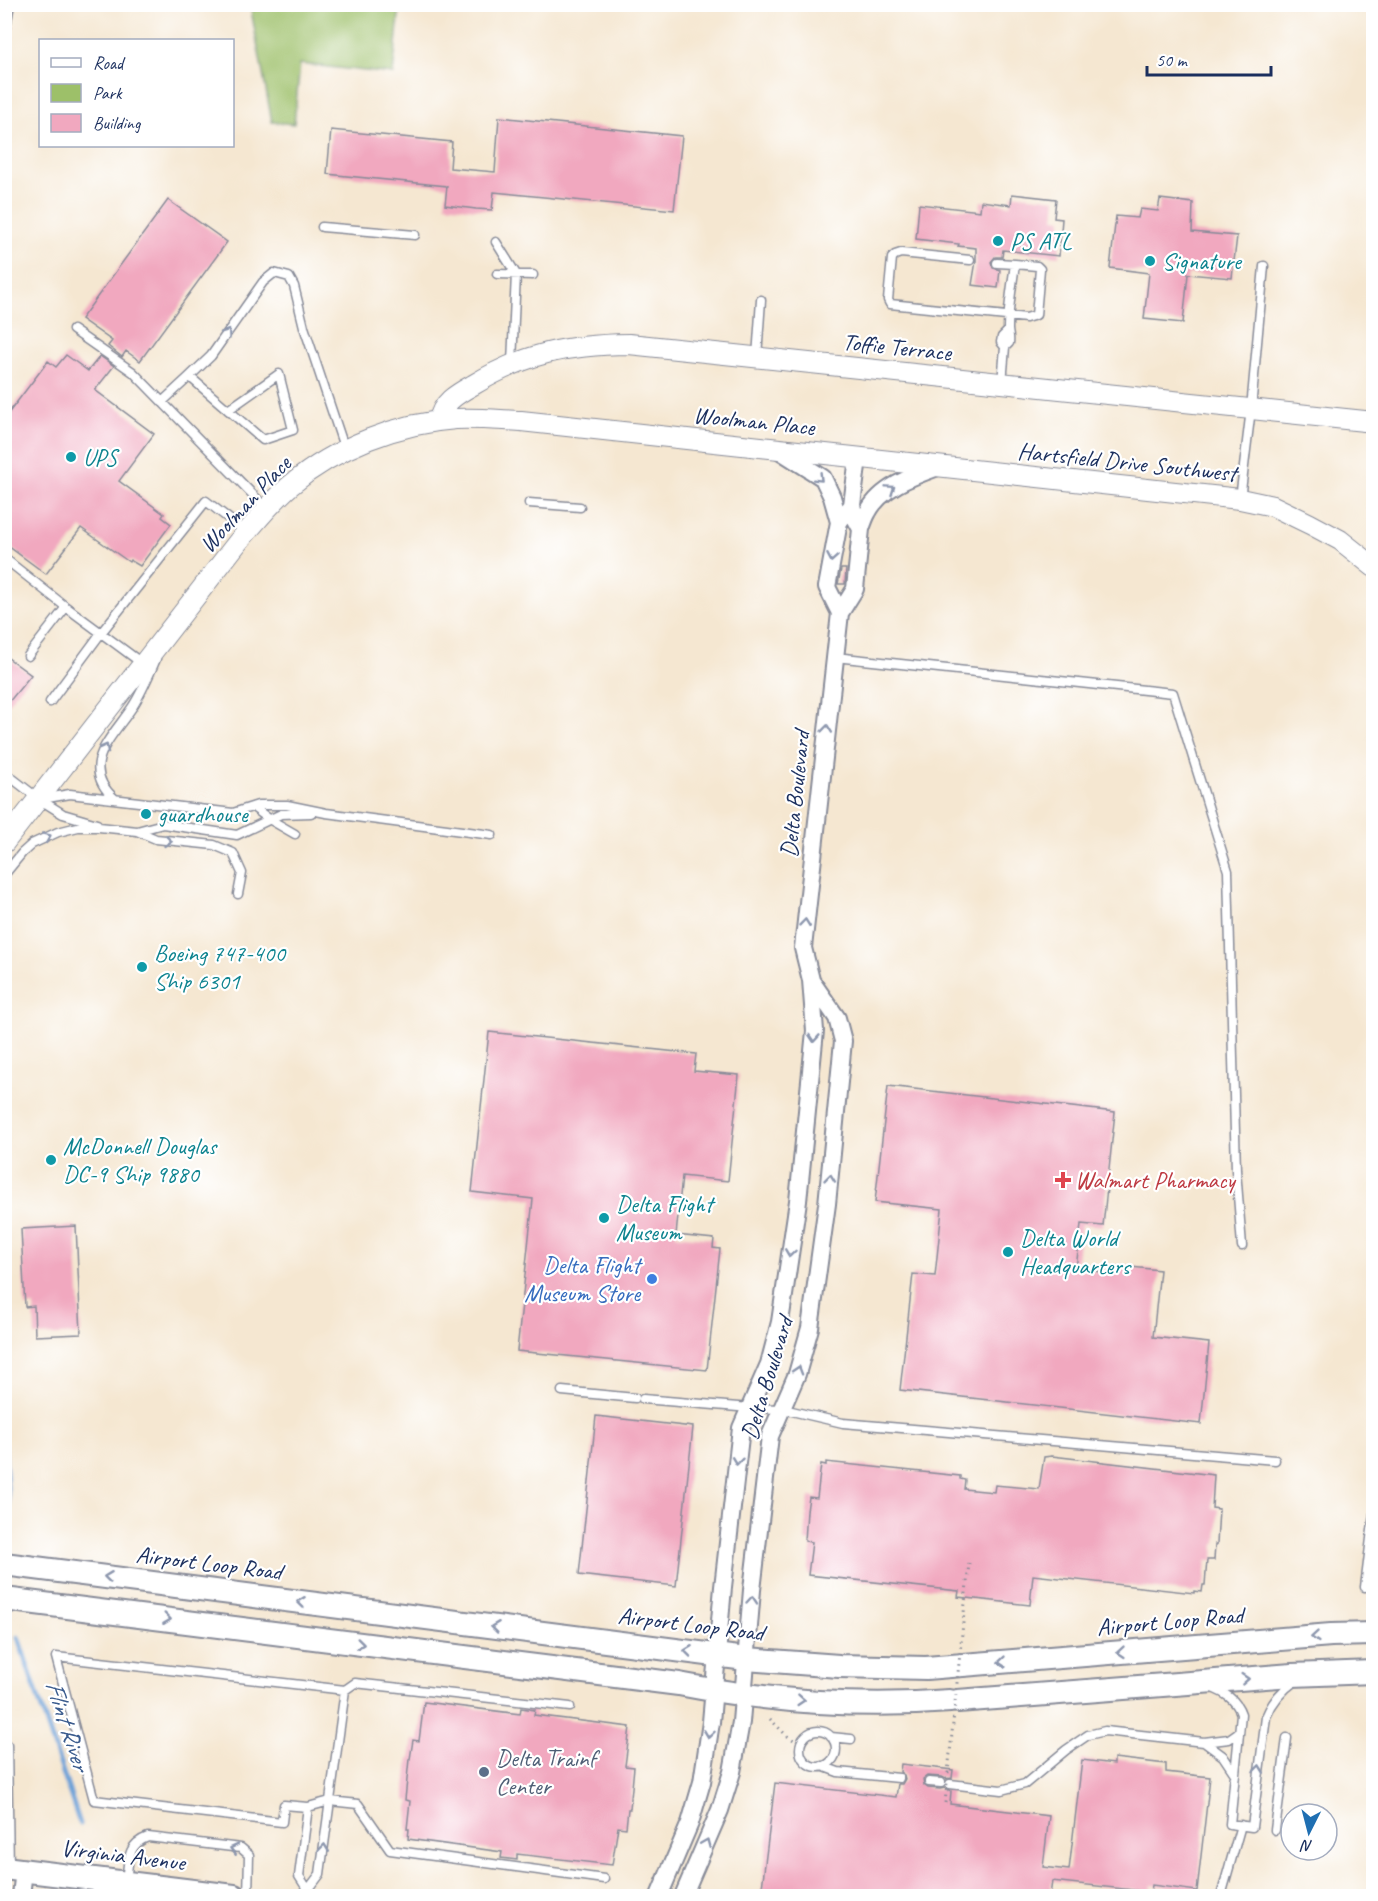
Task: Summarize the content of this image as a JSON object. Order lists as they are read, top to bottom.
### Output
{
  "streets": {
    "main road": ["Airport Loop Road", "Virginia Avenue"],
    "street": [
      "Toffie Terrace",
      "Woolman Place",
      "Hartsfield Drive Southwest",
      "Delta Boulevard"
    ]
  },
  "crossings": [
    ["Toffie Terrace", "Woolman Place"],
    ["Woolman Place", "Hartsfield Drive Southwest"],
    ["Woolman Place", "Delta Boulevard"],
    ["Hartsfield Drive Southwest", "Delta Boulevard"],
    ["Delta Boulevard", "Airport Loop Road"]
  ],
  "water": ["Flint River"],
  "places": {
    "other": [
      "PS ATL",
      "Signature",
      "UPS",
      "guardhouse",
      "Boeing 747-400 Ship 6301",
      "McDonnell Douglas DC-9 Ship 9880",
      "Delta Flight Museum",
      "Delta World Headquarters",
      "Delta Flight Museum Store",
      "Delta Trainf Center"
    ],
    "health": ["Walmart Pharmacy"]
  },
  "legend": ["Road", "Park", "Building"],
  "scale_bar": "50 m",
  "north": "bottom"
}
